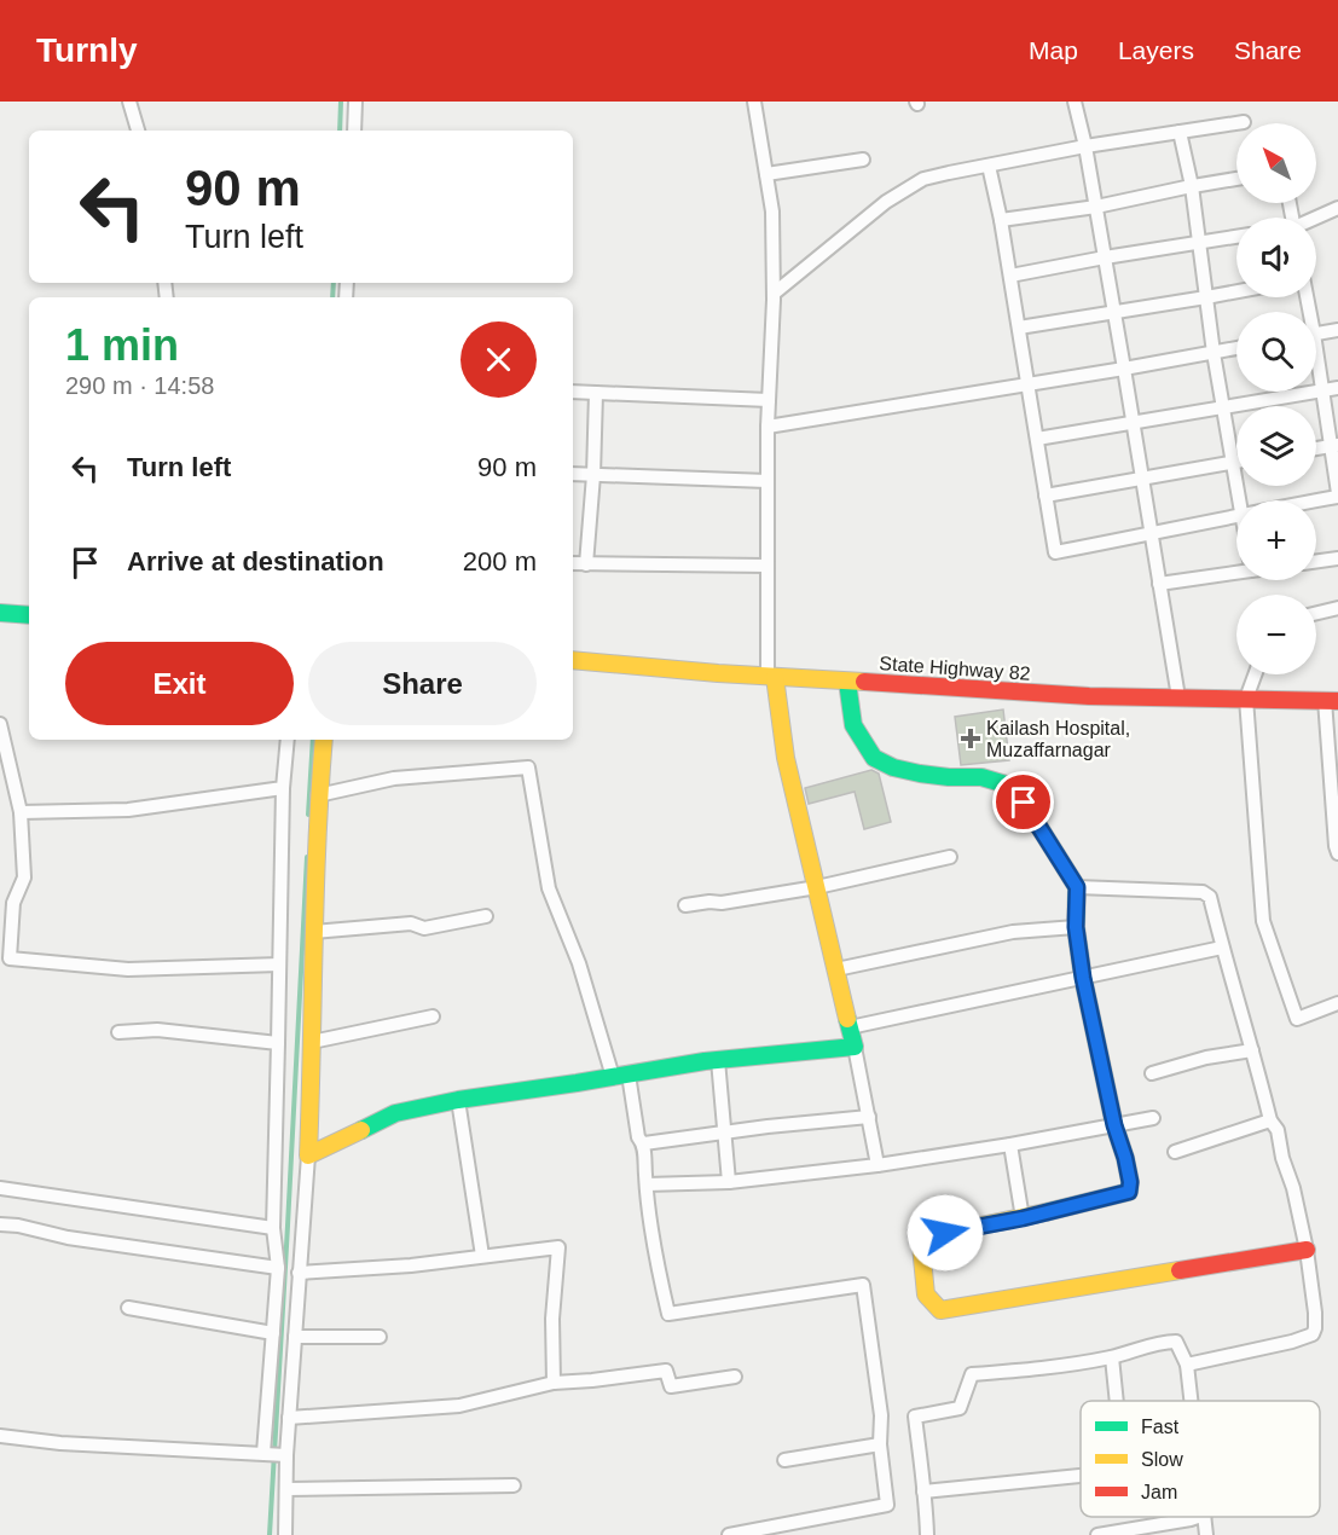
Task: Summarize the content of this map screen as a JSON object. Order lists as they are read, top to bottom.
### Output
{
  "streets": {
    "street": ["State Highway 82"]
  },
  "places": {
    "health": ["Kailash Hospital, Muzaffarnagar"]
  },
  "legend": ["Fast", "Slow", "Jam"],
  "north": "top left",
  "page": {
    "header": "Turnly",
    "nav": ["Map", "Layers", "Share"],
    "map_buttons": ["+", "−"],
    "turn": ["90 m", "Turn left"],
    "heading": ["1 min", "290 m · 14:58"],
    "list": [
      {
        "name": "Turn left",
        "value": "90 m"
      },
      {
        "name": "Arrive at destination",
        "value": "200 m"
      }
    ],
    "buttons": ["Exit", "Share"]
  }
}
